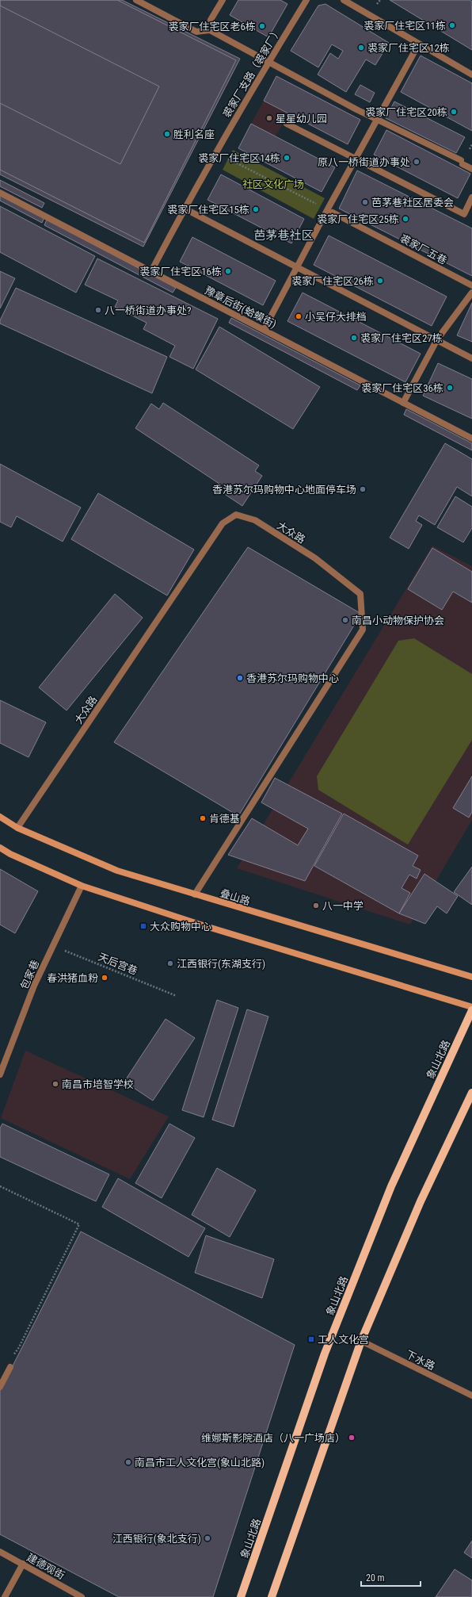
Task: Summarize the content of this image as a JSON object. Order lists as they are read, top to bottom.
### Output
{
  "streets": {
    "main road": ["叠山路", "象山北路"],
    "street": [
      "裘家厂支路（裘家厂）",
      "裘家厂五巷",
      "豫章后街(蛤蟆街)",
      "大众路",
      "包家巷",
      "下水路",
      "建德观街"
    ],
    "path": ["天后宫巷"]
  },
  "crossings": [
    ["裘家厂支路（裘家厂）", "豫章后街(蛤蟆街)"],
    ["大众路", "叠山路"],
    ["天后宫巷", "包家巷"]
  ],
  "districts": ["芭茅巷社区"],
  "parks": ["社区文化广场"],
  "places": {
    "other": [
      "裘家厂住宅区11栋",
      "裘家厂住宅区老6栋",
      "裘家厂住宅区12栋",
      "裘家厂住宅区20栋",
      "星星幼儿园",
      "胜利名座",
      "裘家厂住宅区14栋",
      "原八一桥街道办事处",
      "芭茅巷社区居委会",
      "裘家厂住宅区15栋",
      "裘家厂住宅区25栋",
      "裘家厂住宅区16栋",
      "裘家厂住宅区26栋",
      "八一桥街道办事处?",
      "小吴仔大排档",
      "裘家厂住宅区27栋",
      "裘家厂住宅区36栋",
      "香港苏尔玛购物中心地面停车场",
      "南昌小动物保护协会",
      "香港苏尔玛购物中心",
      "肯德基",
      "八一中学",
      "江西银行(东湖支行)",
      "春洪猪血粉",
      "南昌市培智学校",
      "维娜斯影院酒店（八一广场店）",
      "南昌市工人文化宫(象山北路)",
      "江西银行(象北支行)"
    ],
    "transit": ["大众购物中心", "工人文化宫"]
  },
  "scale_bar": "20 m"
}
